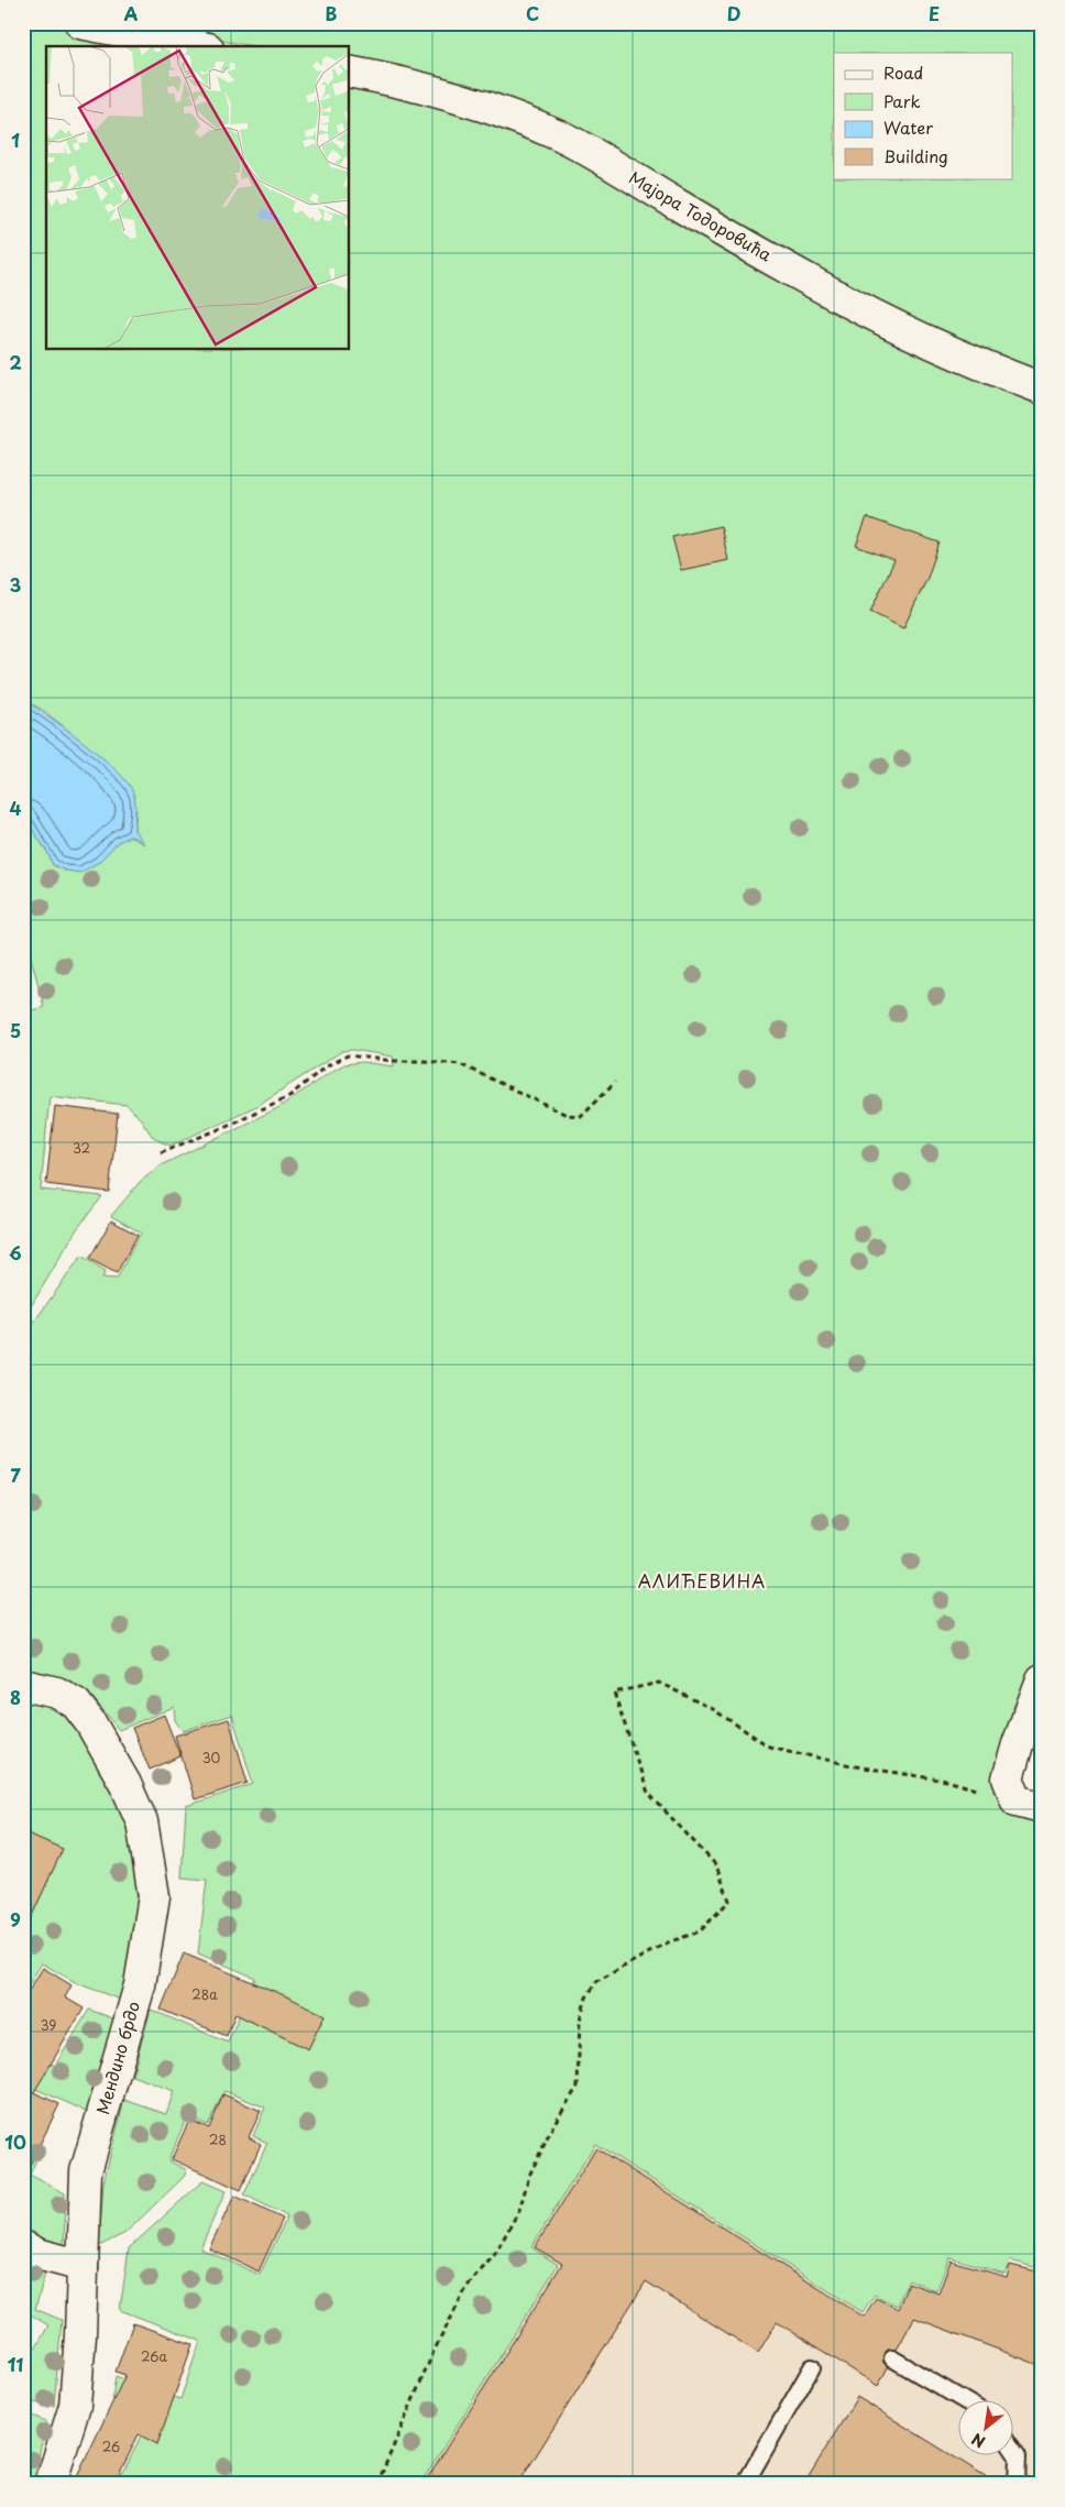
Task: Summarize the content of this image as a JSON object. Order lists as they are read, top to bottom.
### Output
{
  "streets": {
    "street": ["Мајора Тодоровића", "Мендино брдо"]
  },
  "districts": ["АЛИЋЕВИНА"],
  "house_numbers": [
    "32",
    "30",
    "28a",
    "39",
    "28",
    "26a",
    "26"
  ],
  "legend": [
    "Road",
    "Park",
    "Water",
    "Building"
  ],
  "north": "bottom left",
  "grid": {
    "columns": [
      "A",
      "B",
      "C",
      "D",
      "E"
    ],
    "rows": [
      "1",
      "2",
      "3",
      "4",
      "5",
      "6",
      "7",
      "8",
      "9",
      "10",
      "11"
    ]
  }
}
